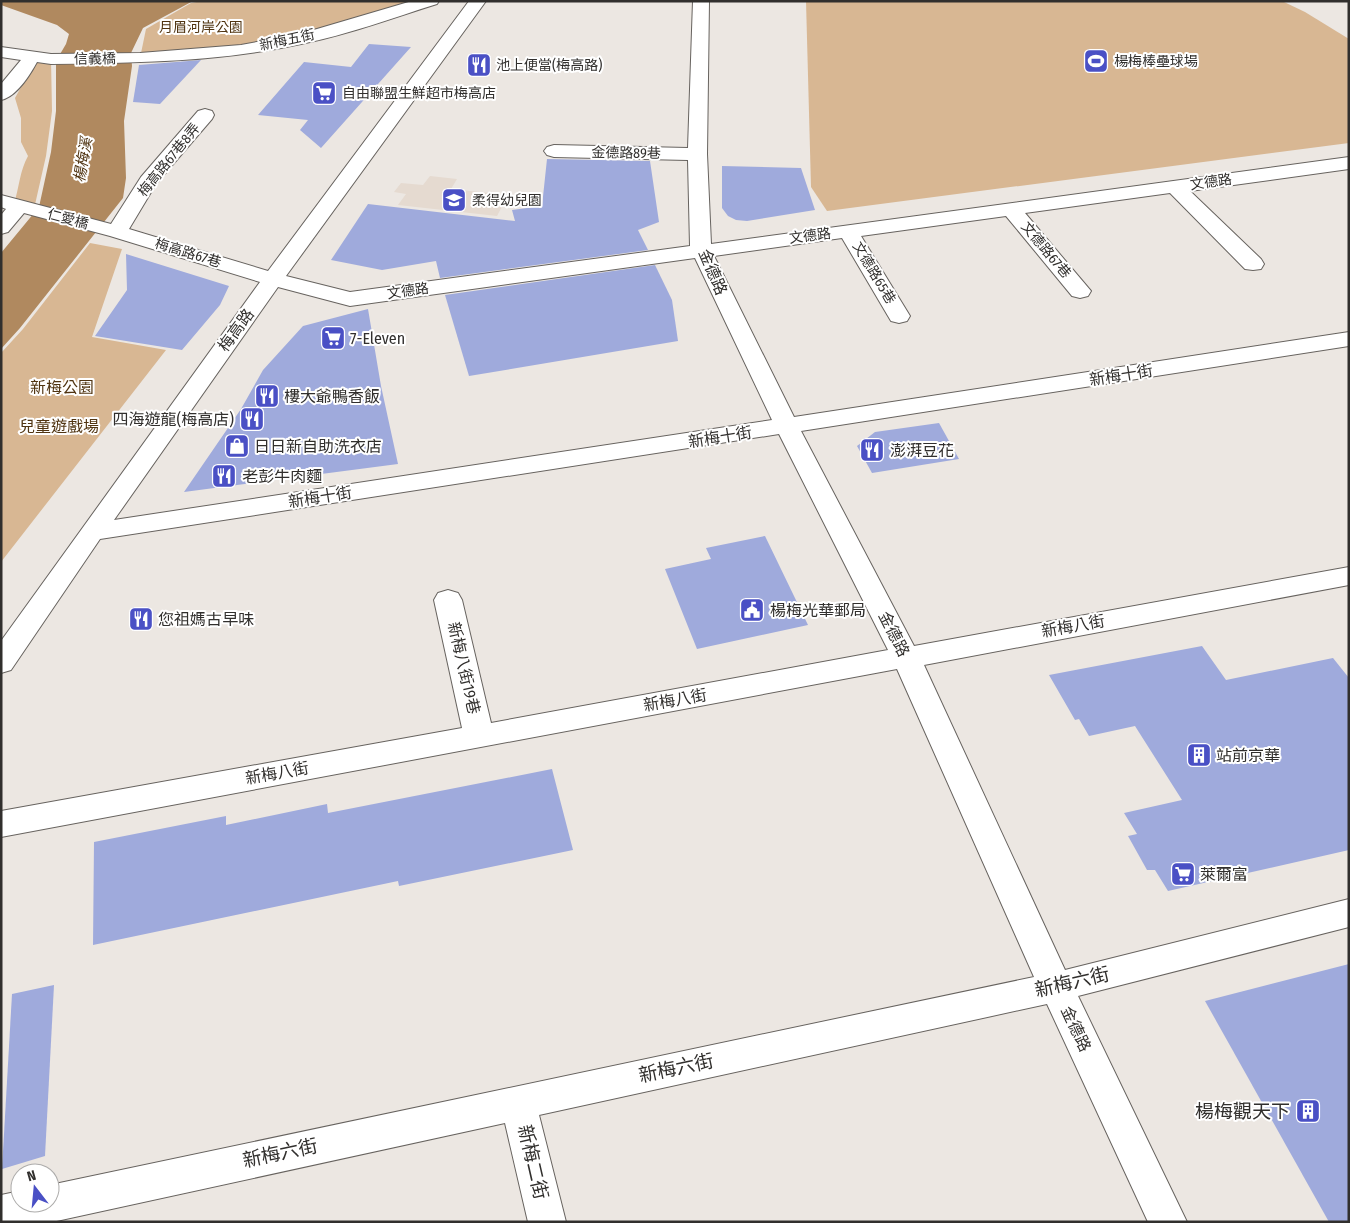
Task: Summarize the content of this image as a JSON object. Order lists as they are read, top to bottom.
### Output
{
  "streets": {
    "street": [
      "新梅五街",
      "信義橋",
      "金德路89巷",
      "梅高路67巷8弄",
      "文德路",
      "仁愛橋",
      "文德路67巷",
      "梅高路67巷",
      "金德路",
      "文德路65巷",
      "梅高路",
      "新梅十街",
      "新梅八街",
      "新梅八街19巷",
      "新梅六街",
      "新梅二街"
    ]
  },
  "crossings": [
    ["新梅五街", "信義橋"],
    ["金德路89巷", "金德路"],
    ["梅高路67巷8弄", "仁愛橋"],
    ["梅高路67巷8弄", "梅高路67巷"],
    ["文德路", "文德路67巷"],
    ["文德路", "梅高路67巷"],
    ["文德路", "金德路"],
    ["文德路", "文德路65巷"],
    ["文德路", "梅高路"],
    ["仁愛橋", "梅高路67巷"],
    ["梅高路67巷", "梅高路"],
    ["金德路", "新梅十街"],
    ["金德路", "新梅八街"],
    ["金德路", "新梅六街"],
    ["梅高路", "新梅十街"],
    ["新梅八街", "新梅八街19巷"],
    ["新梅六街", "新梅二街"]
  ],
  "water": ["楊梅溪"],
  "parks": ["月眉河岸公園", "新梅公園", "兒童遊戲場"],
  "places": {
    "sports": ["楊梅棒壘球場"],
    "restaurant": [
      "池上便當(梅高路)",
      "樓大爺鴨香飯",
      "四海遊龍(梅高店)",
      "澎湃豆花",
      "老彭牛肉麵",
      "您祖媽古早味"
    ],
    "supermarket": ["自由聯盟生鮮超市梅高店", "7-Eleven", "萊爾富"],
    "school or university": ["柔得幼兒園"],
    "shop": ["日日新自助洗衣店"],
    "public building": ["楊梅光華郵局"],
    "building": ["站前京華", "楊梅觀天下"]
  },
  "north": "top"
}
